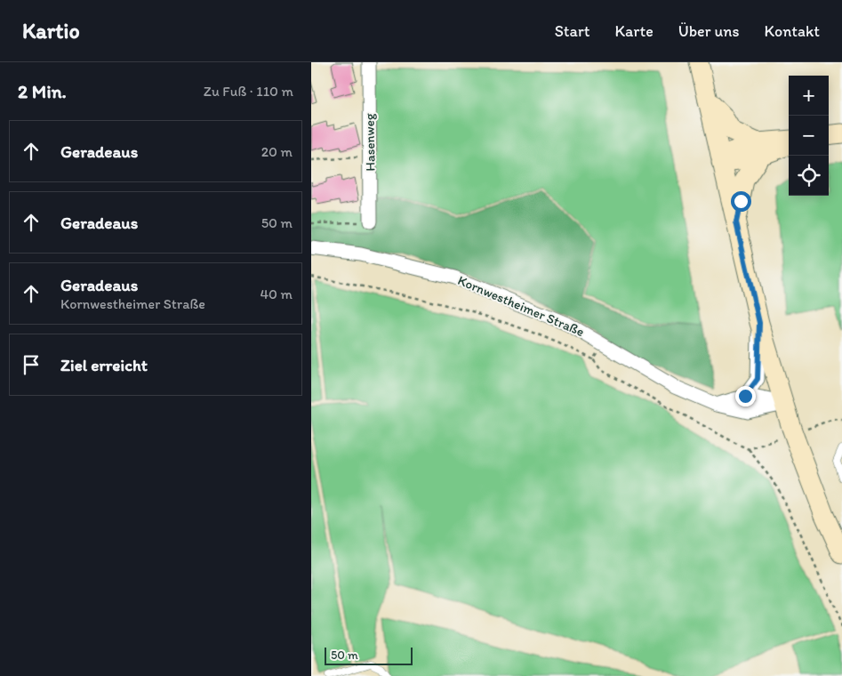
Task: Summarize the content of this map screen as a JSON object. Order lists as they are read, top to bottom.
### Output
{
  "streets": {
    "street": ["Hasenweg", "Kornwestheimer Straße"]
  },
  "scale_bar": "50 m",
  "page": {
    "header": "Kartio",
    "nav": [
      "Start",
      "Karte",
      "Über uns",
      "Kontakt"
    ],
    "heading": ["2 Min.", "Zu Fuß · 110 m"],
    "map_buttons": ["+", "−"],
    "list": [
      ["Geradeaus", "20 m"],
      ["Geradeaus", "50 m"],
      ["Geradeaus", "Kornwestheimer Straße", "40 m"],
      "Ziel erreicht"
    ],
    "scale": "50 m"
  }
}
